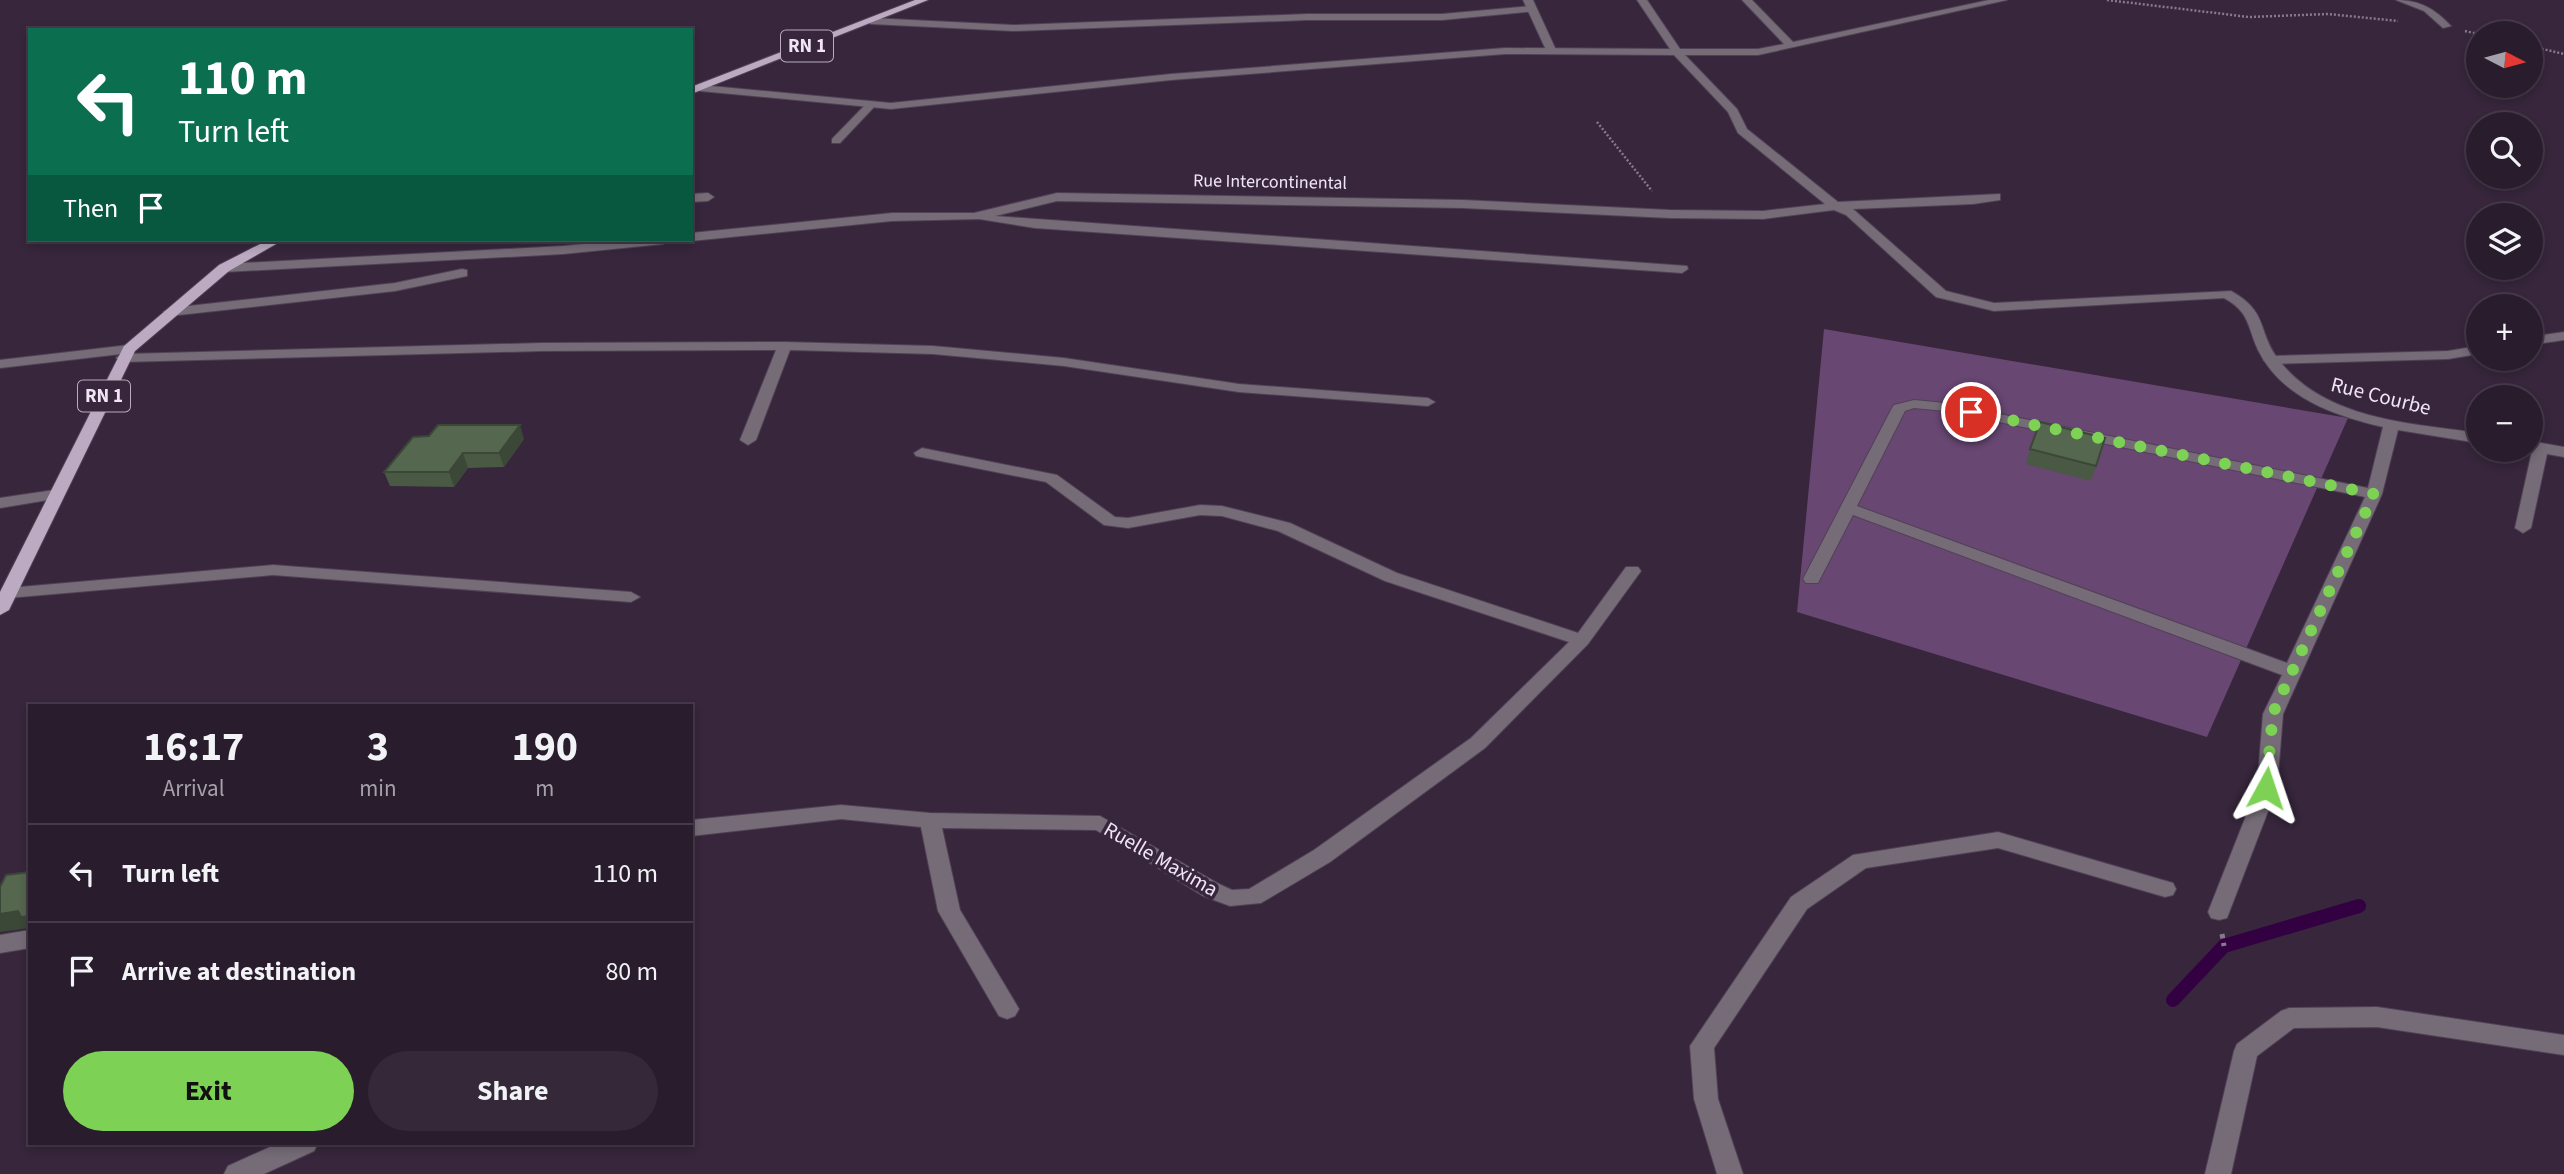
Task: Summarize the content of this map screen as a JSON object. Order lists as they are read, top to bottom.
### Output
{
  "streets": {
    "main road": ["RN 1"],
    "street": ["Rue Intercontinental", "Rue Courbe", "Ruelle Maxima"]
  },
  "crossings": [
    ["Rue Intercontinental", "Rue Courbe"]
  ],
  "north": "right",
  "page": {
    "map_buttons": ["+", "−"],
    "turn": ["110 m", "Turn left"],
    "then": "Then",
    "eta": [
      "16:17",
      "Arrival",
      "3",
      "min",
      "190",
      "m"
    ],
    "list": [
      {
        "name": "Turn left",
        "value": "110 m"
      },
      {
        "name": "Arrive at destination",
        "value": "80 m"
      }
    ],
    "buttons": ["Exit", "Share"]
  }
}
